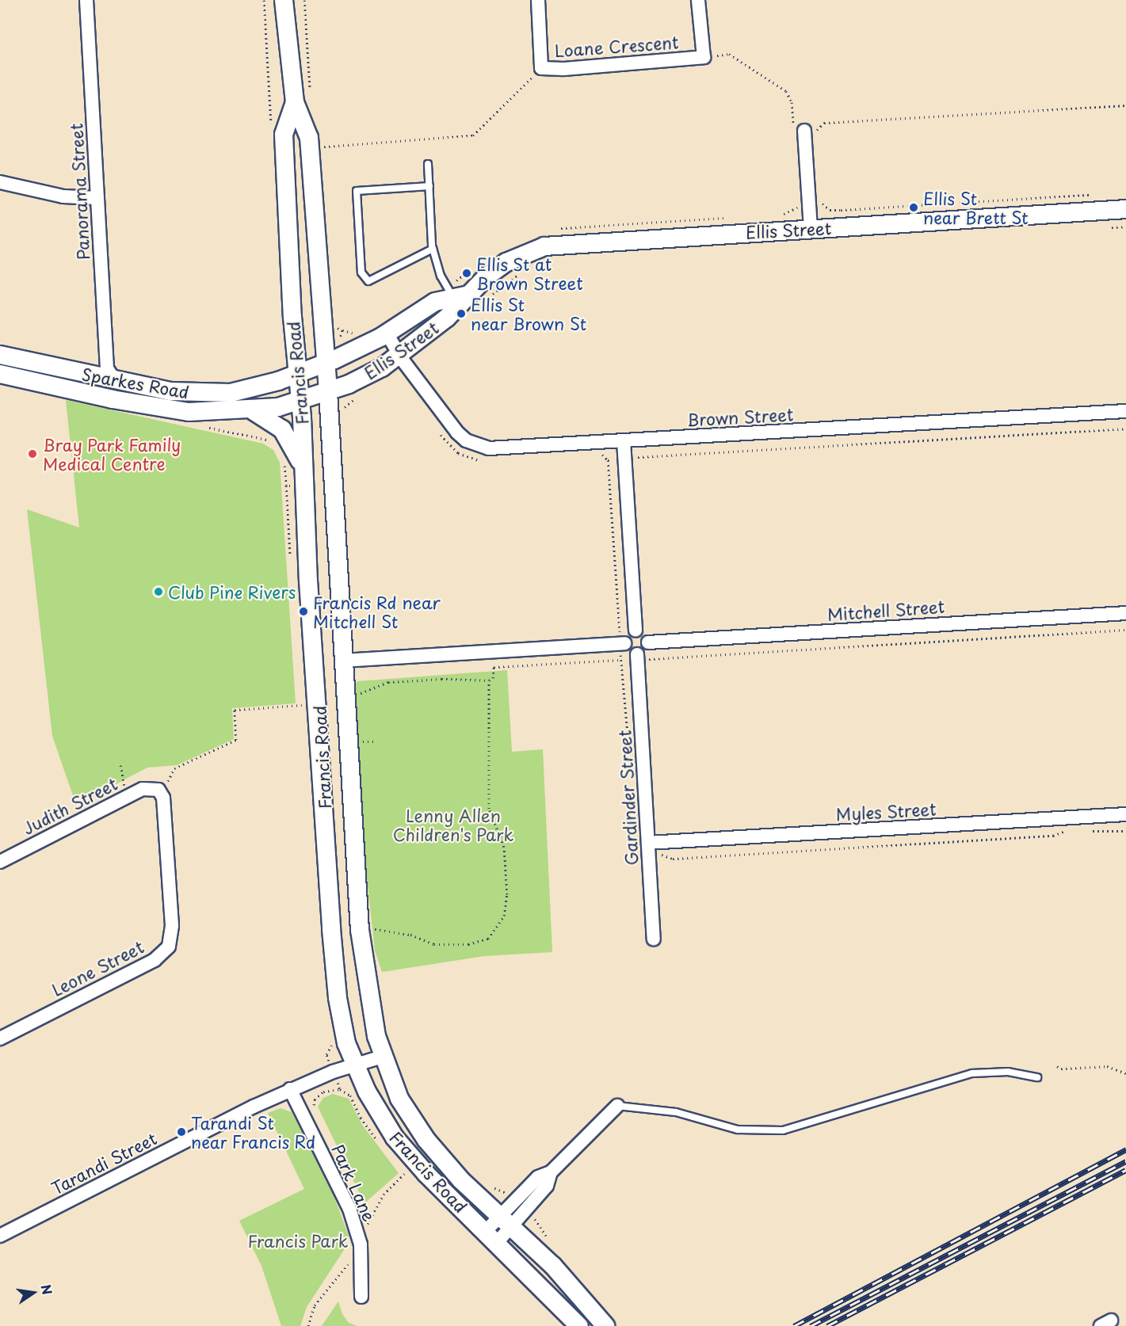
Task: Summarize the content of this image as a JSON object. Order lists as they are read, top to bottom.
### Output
{
  "streets": {
    "main road": ["Ellis Street", "Francis Road", "Sparkes Road"],
    "street": [
      "Loane Crescent",
      "Panorama Street",
      "Brown Street",
      "Mitchell Street",
      "Gardinder Street",
      "Judith Street",
      "Myles Street",
      "Leone Street",
      "Tarandi Street",
      "Park Lane"
    ]
  },
  "crossings": [
    ["Panorama Street", "Sparkes Road"],
    ["Ellis Street", "Francis Road"],
    ["Ellis Street", "Sparkes Road"],
    ["Ellis Street", "Brown Street"],
    ["Francis Road", "Sparkes Road"],
    ["Francis Road", "Tarandi Street"],
    ["Mitchell Street", "Gardinder Street"],
    ["Gardinder Street", "Myles Street"],
    ["Judith Street", "Leone Street"],
    ["Tarandi Street", "Park Lane"]
  ],
  "parks": ["Lenny Allen Children's Park", "Francis Park"],
  "places": [
    "Ellis St near Brett St",
    "Ellis St at Brown Street",
    "Ellis St near Brown St",
    "Bray Park Family Medical Centre",
    "Club Pine Rivers",
    "Francis Rd near Mitchell St",
    "Tarandi St near Francis Rd"
  ],
  "north": "right"
}
